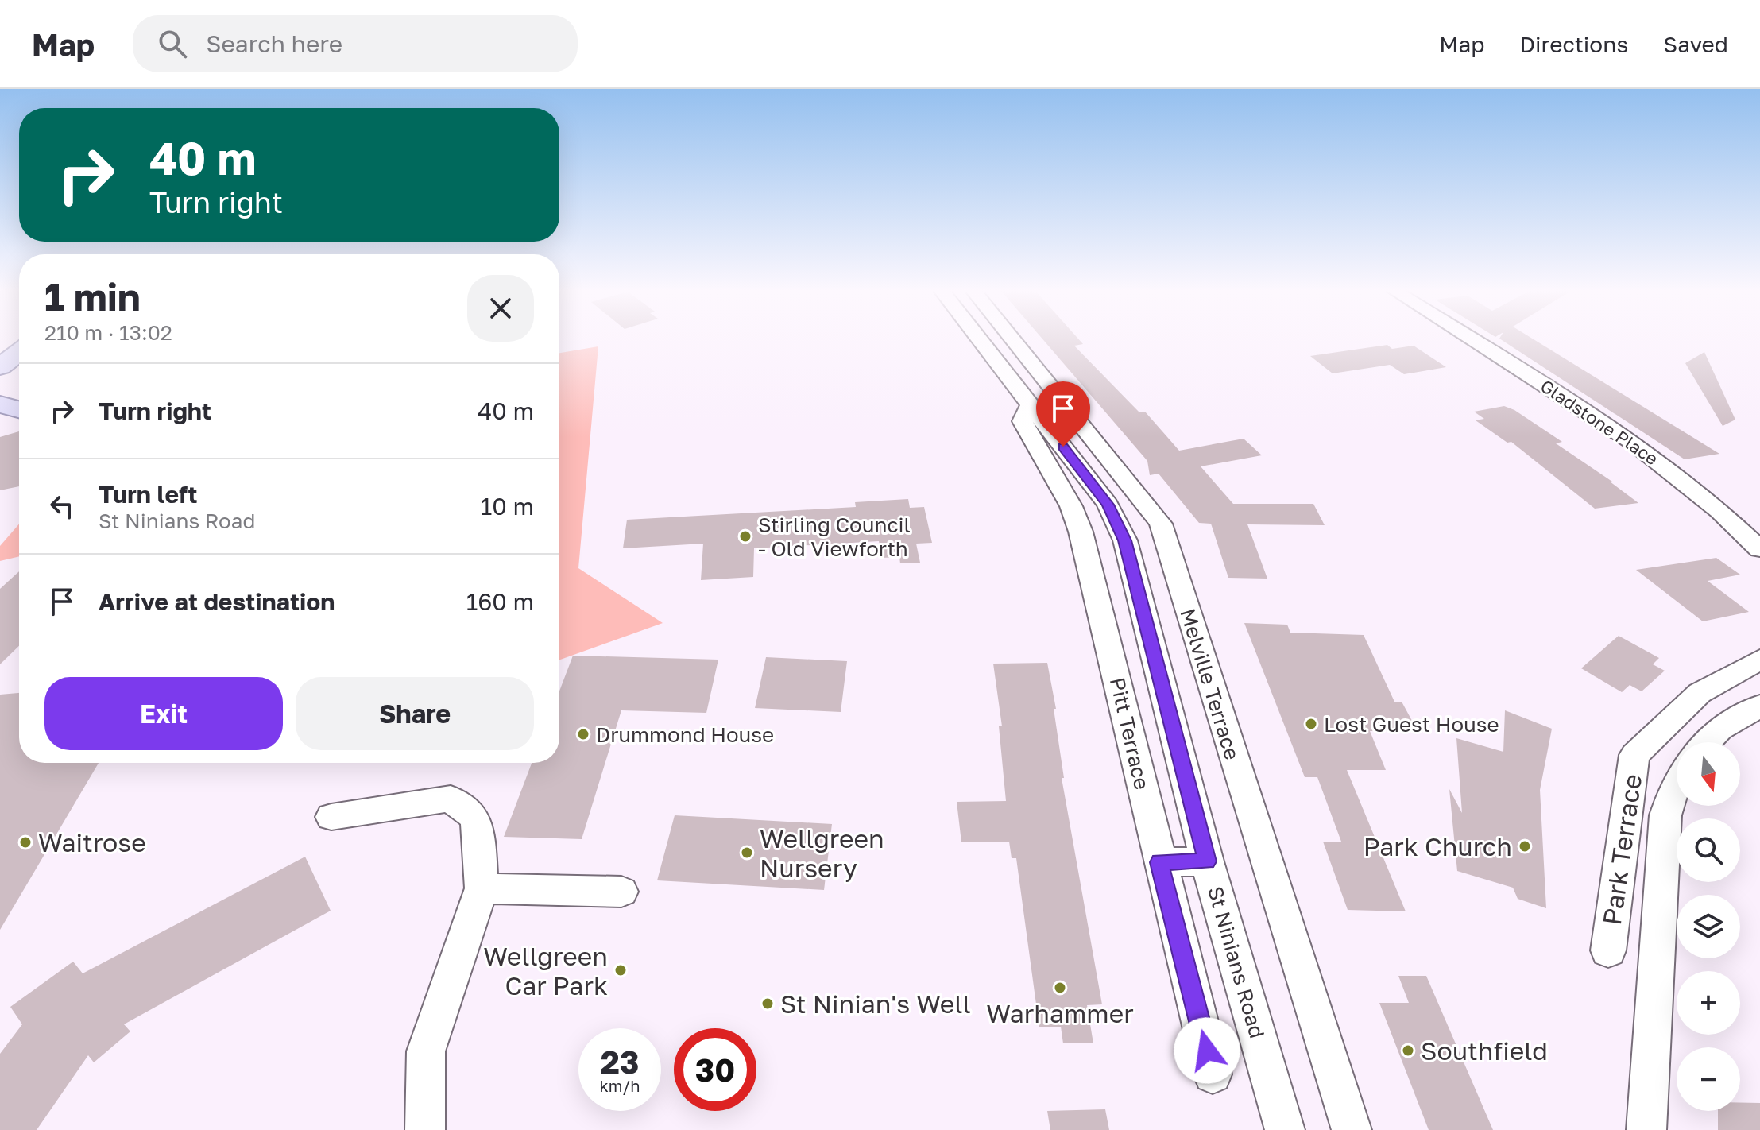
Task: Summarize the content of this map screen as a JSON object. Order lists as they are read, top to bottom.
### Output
{
  "streets": {
    "street": [
      "Gladstone Place",
      "Melville Terrace",
      "Pitt Terrace",
      "Park Terrace",
      "St Ninians Road"
    ]
  },
  "crossings": [
    ["Pitt Terrace", "St Ninians Road"]
  ],
  "places": [
    "Stirling Council - Old Viewforth",
    "Lost Guest House",
    "Drummond House",
    "Waitrose",
    "Park Church",
    "Wellgreen Nursery",
    "Wellgreen Car Park",
    "Warhammer",
    "St Ninian's Well",
    "Southfield"
  ],
  "north": "bottom",
  "page": {
    "header": "Map",
    "search": "Search here",
    "nav": ["Map", "Directions", "Saved"],
    "turn": ["40 m", "Turn right"],
    "heading": ["1 min", "210 m · 13:02"],
    "list": [
      {
        "name": "Turn right",
        "value": "40 m"
      },
      {
        "name": "Turn left",
        "note": "St Ninians Road",
        "value": "10 m"
      },
      {
        "name": "Arrive at destination",
        "value": "160 m"
      }
    ],
    "buttons": ["Exit", "Share"],
    "map_buttons": ["+", "−"],
    "speed": "23 km/h",
    "limit": "30"
  }
}
